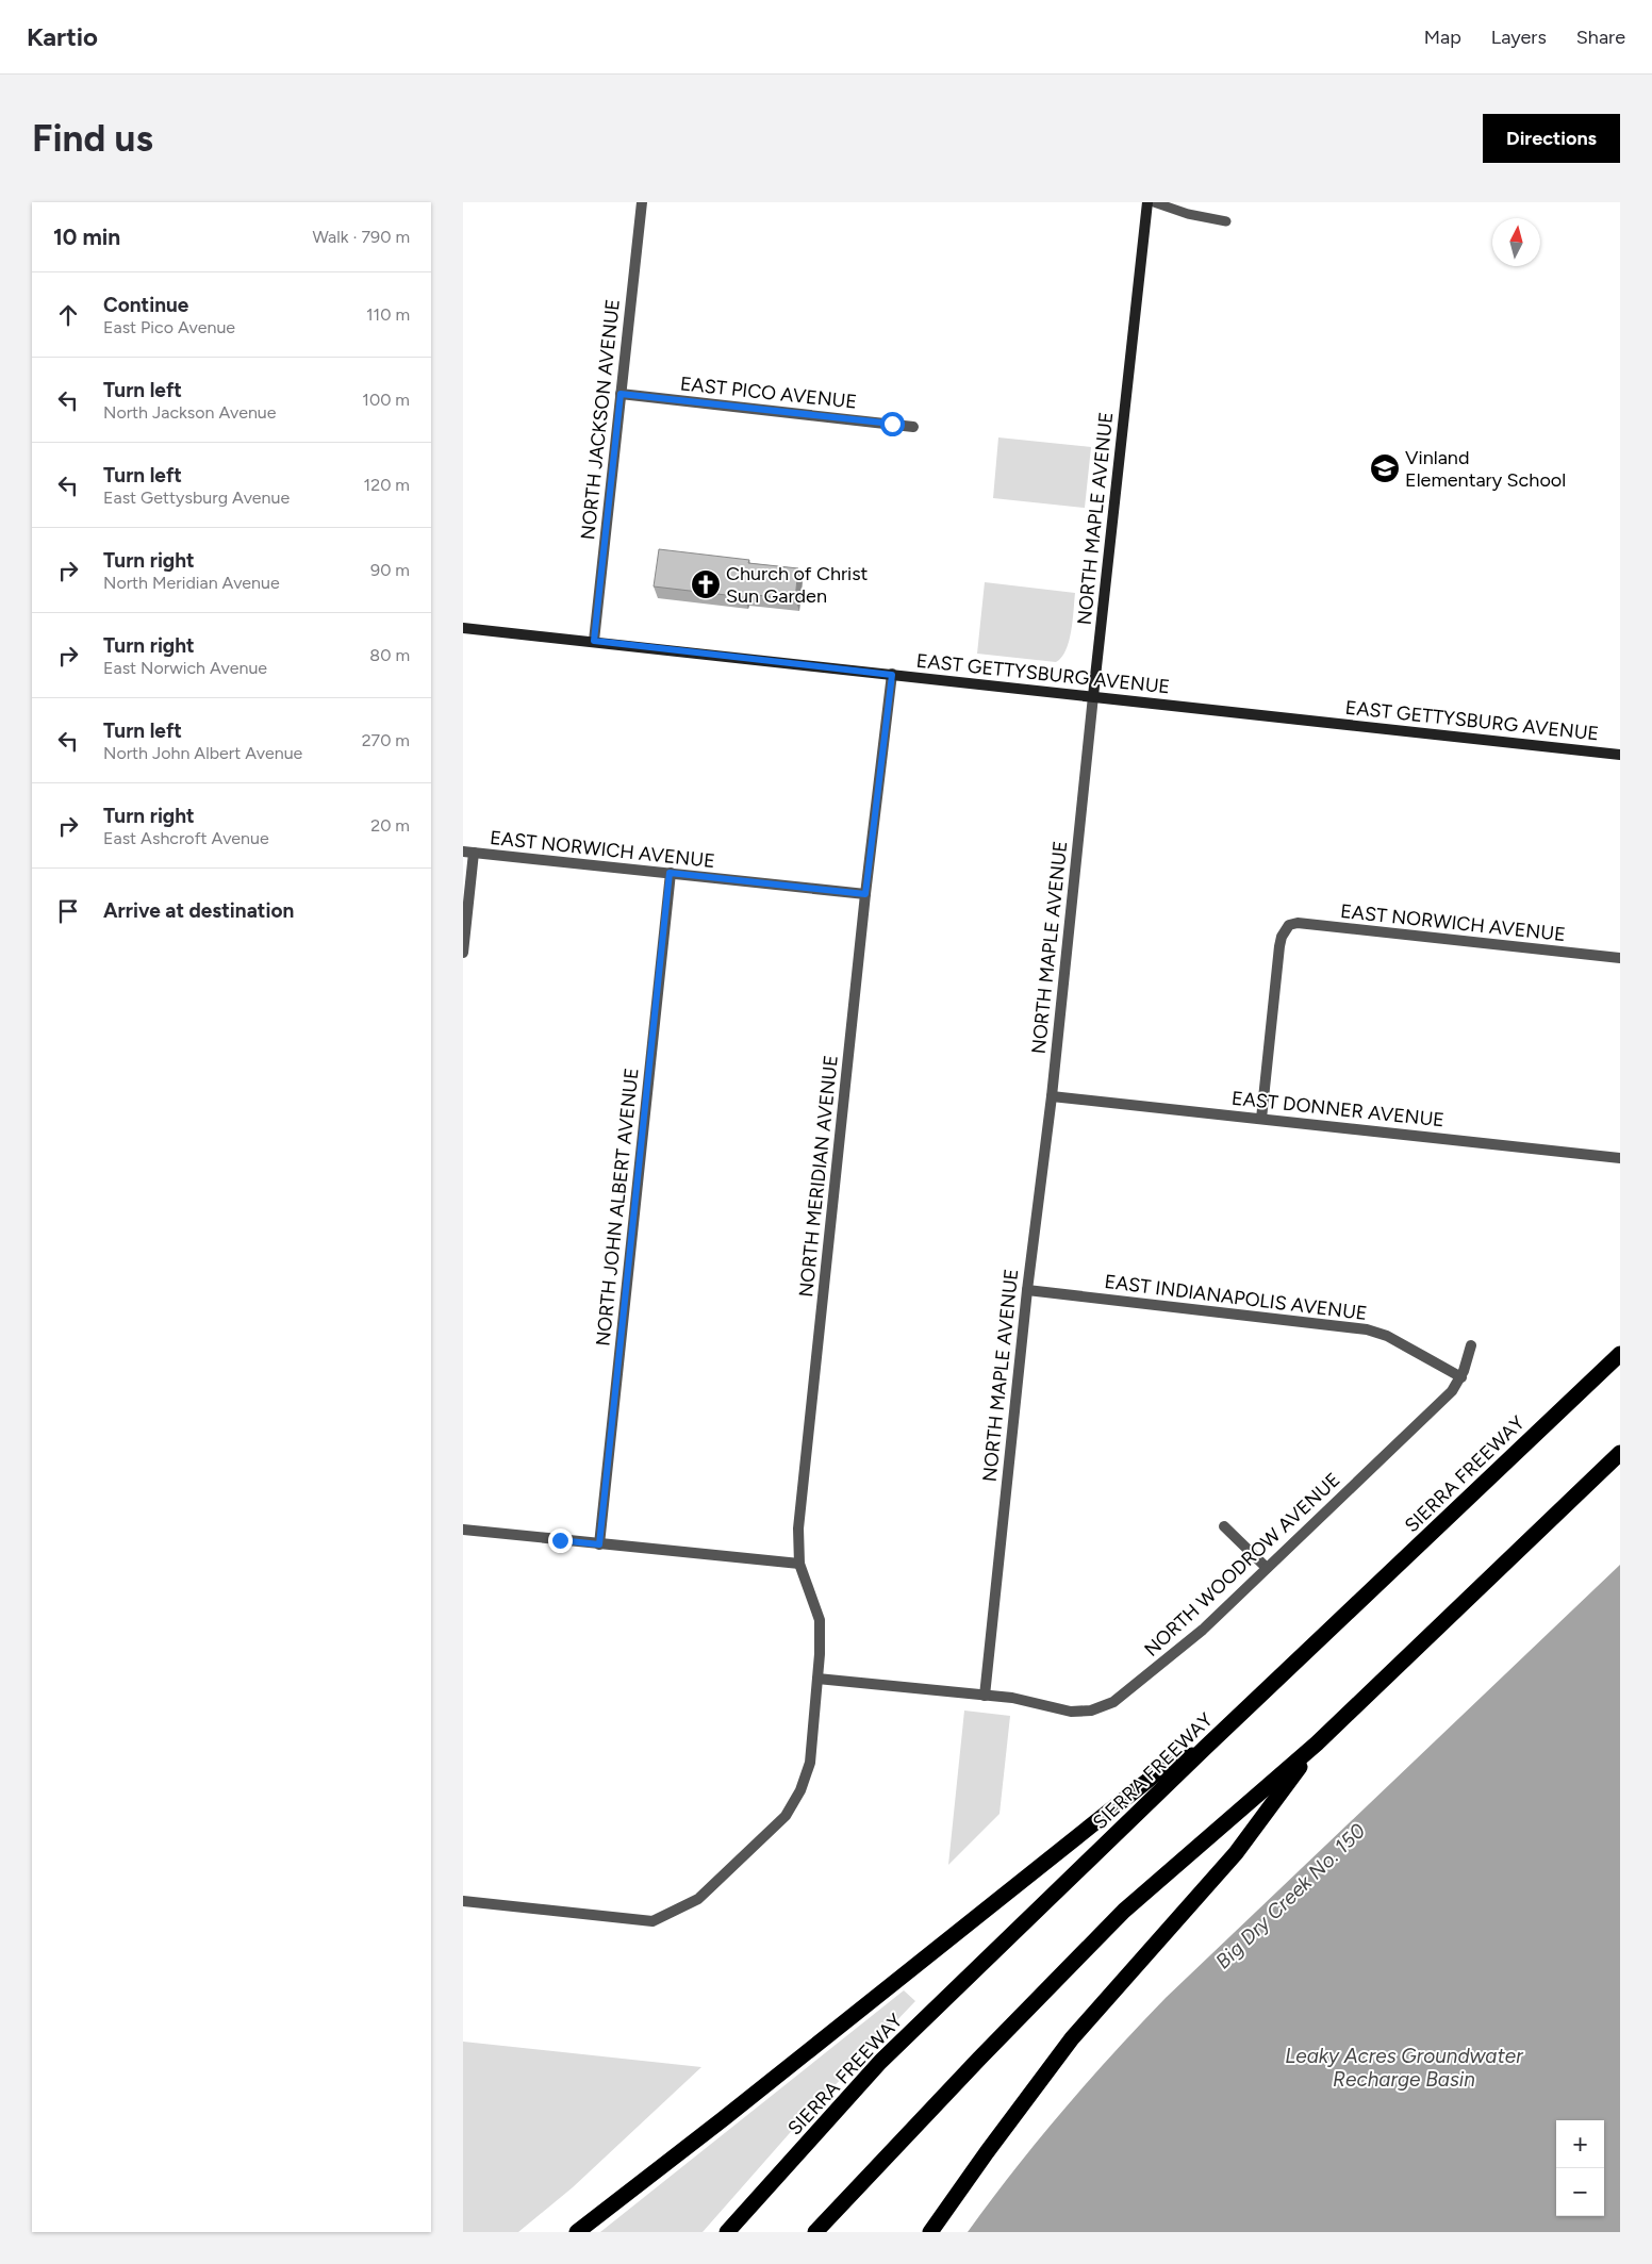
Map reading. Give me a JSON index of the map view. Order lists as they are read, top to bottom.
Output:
{
  "streets": {
    "highway": ["SIERRA FREEWAY"],
    "street": [
      "EAST PICO AVENUE",
      "NORTH JACKSON AVENUE",
      "NORTH MAPLE AVENUE",
      "EAST GETTYSBURG AVENUE",
      "EAST NORWICH AVENUE",
      "EAST DONNER AVENUE",
      "NORTH MERIDIAN AVENUE",
      "NORTH JOHN ALBERT AVENUE",
      "EAST INDIANAPOLIS AVENUE",
      "NORTH WOODROW AVENUE"
    ]
  },
  "crossings": [
    ["EAST PICO AVENUE", "NORTH JACKSON AVENUE"],
    ["NORTH JACKSON AVENUE", "EAST GETTYSBURG AVENUE"],
    ["NORTH MAPLE AVENUE", "EAST GETTYSBURG AVENUE"],
    ["NORTH MAPLE AVENUE", "EAST DONNER AVENUE"],
    ["NORTH MAPLE AVENUE", "EAST INDIANAPOLIS AVENUE"],
    ["NORTH MAPLE AVENUE", "NORTH WOODROW AVENUE"],
    ["EAST GETTYSBURG AVENUE", "NORTH MERIDIAN AVENUE"],
    ["EAST NORWICH AVENUE", "EAST DONNER AVENUE"],
    ["EAST NORWICH AVENUE", "NORTH MERIDIAN AVENUE"],
    ["EAST NORWICH AVENUE", "NORTH JOHN ALBERT AVENUE"],
    ["NORTH MERIDIAN AVENUE", "NORTH WOODROW AVENUE"],
    ["EAST INDIANAPOLIS AVENUE", "NORTH WOODROW AVENUE"]
  ],
  "water": ["Big Dry Creek No. 150", "Leaky Acres Groundwater Recharge Basin"],
  "places": {
    "school or university": ["Vinland Elementary School"],
    "church": ["Church of Christ Sun Garden"]
  },
  "north": "top",
  "page": {
    "header": "Kartio",
    "nav": ["Map", "Layers", "Share"],
    "buttons": "Directions",
    "title": "Find us",
    "heading": ["10 min", "Walk · 790 m"],
    "list": [
      ["Continue", "East Pico Avenue", "110 m"],
      ["Turn left", "North Jackson Avenue", "100 m"],
      ["Turn left", "East Gettysburg Avenue", "120 m"],
      ["Turn right", "North Meridian Avenue", "90 m"],
      ["Turn right", "East Norwich Avenue", "80 m"],
      ["Turn left", "North John Albert Avenue", "270 m"],
      ["Turn right", "East Ashcroft Avenue", "20 m"],
      "Arrive at destination"
    ],
    "map_buttons": ["+", "−"]
  }
}
